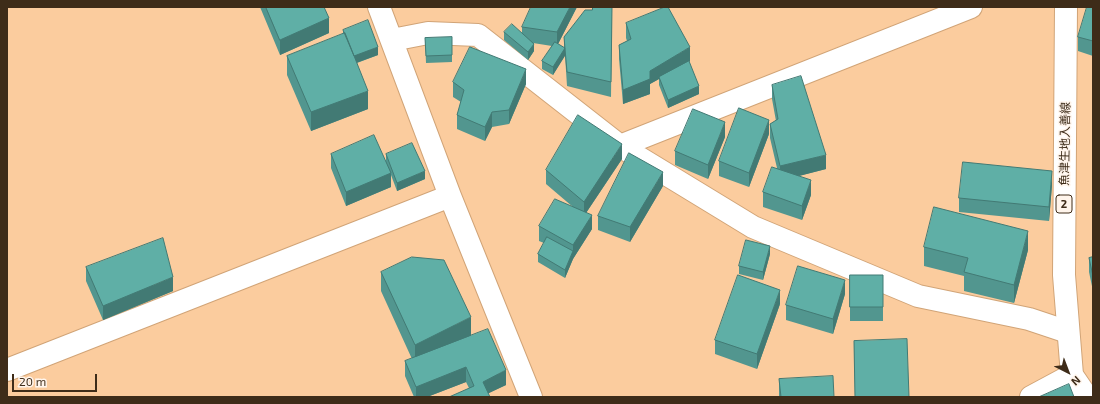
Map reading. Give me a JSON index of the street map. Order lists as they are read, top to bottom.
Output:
{
  "streets": {
    "street": ["魚津生地入善線", "2"]
  },
  "scale_bar": "20 m",
  "north": "bottom right"
}
